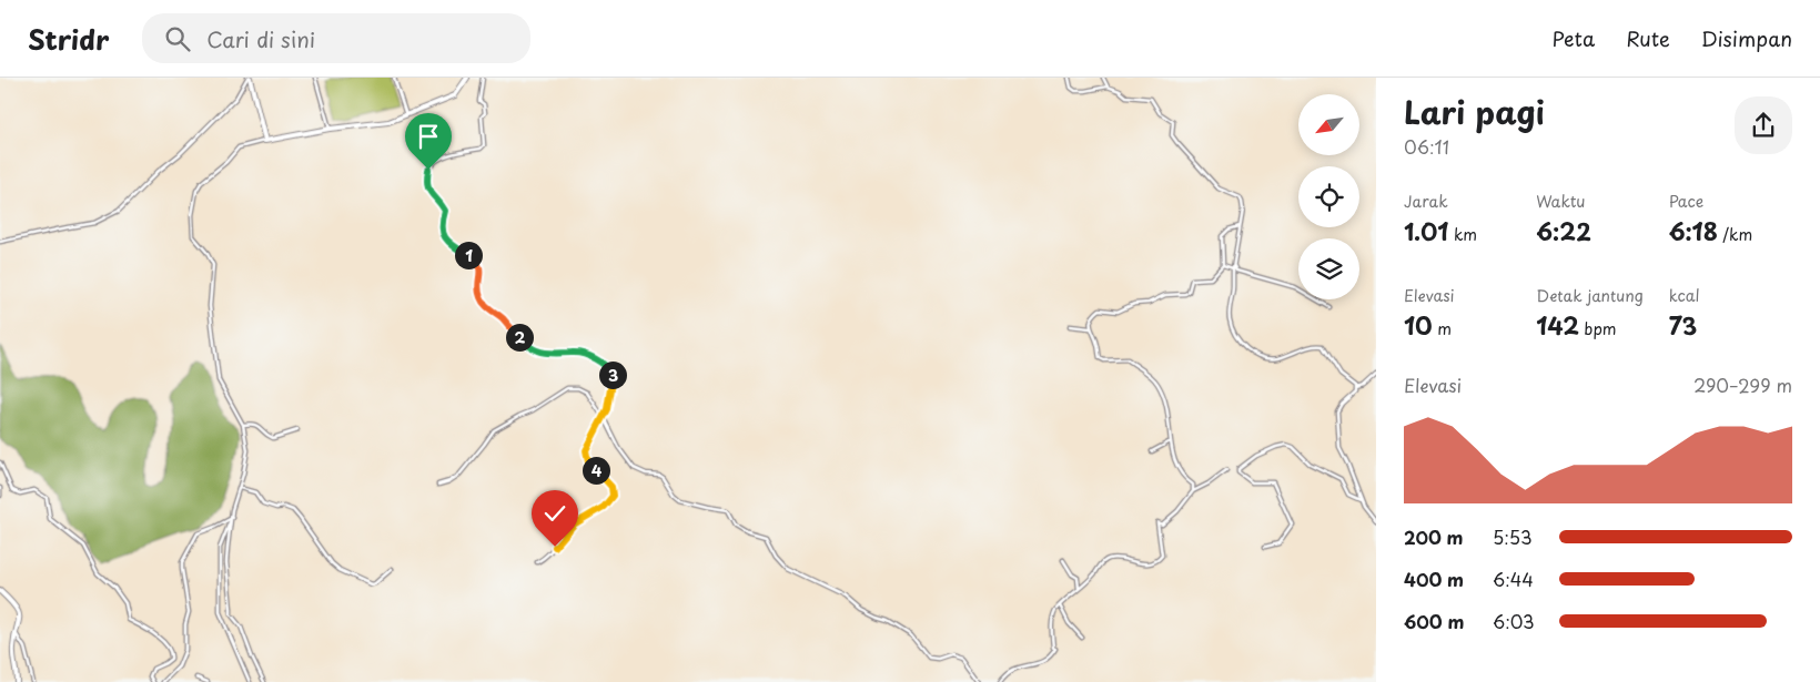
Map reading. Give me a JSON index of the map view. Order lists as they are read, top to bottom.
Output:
{
  "north": "bottom left",
  "page": {
    "header": "Stridr",
    "search": "Cari di sini",
    "nav": ["Peta", "Rute", "Disimpan"],
    "heading": ["Lari pagi", "06:11"],
    "stats": [
      ["Jarak", "1.01 km"],
      ["Waktu", "6:22"],
      ["Pace", "6:18 /km"],
      ["Elevasi", "10 m"],
      ["Detak jantung", "142 bpm"],
      ["kcal", "73"]
    ],
    "pins": [
      "1",
      "2",
      "3",
      "4"
    ],
    "chart": ["Elevasi", "290–299 m"],
    "list": [
      {
        "name": "200 m",
        "note": "5:53"
      },
      {
        "name": "400 m",
        "note": "6:44"
      },
      {
        "name": "600 m",
        "note": "6:03"
      }
    ]
  }
}
